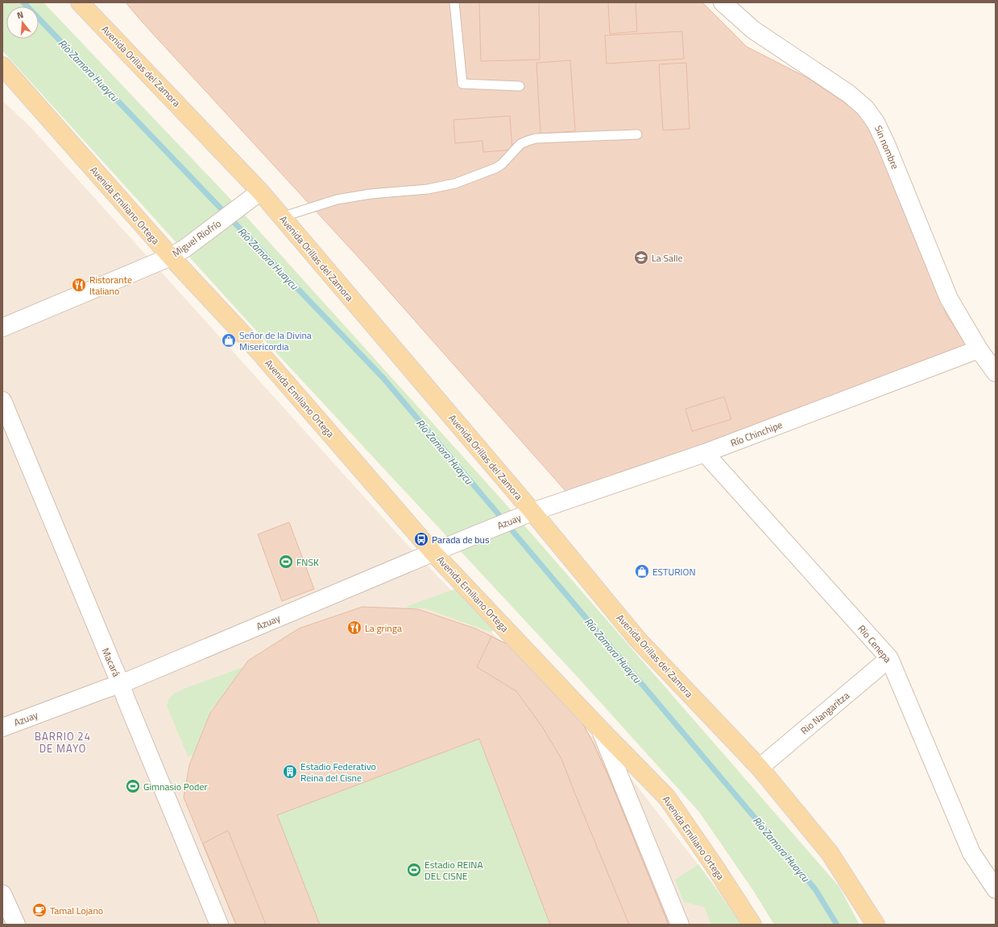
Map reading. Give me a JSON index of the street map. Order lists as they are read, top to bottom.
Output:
{
  "streets": {
    "main road": ["Avenida Orillas del Zamora", "Avenida Emiliano Ortega"],
    "street": [
      "Sin nombre",
      "Miguel Riofrío",
      "Río Chinchipe",
      "Azuay",
      "Rio Cenepa",
      "Macará",
      "Rio Nangaritza"
    ]
  },
  "crossings": [
    ["Avenida Orillas del Zamora", "Miguel Riofrío"],
    ["Avenida Orillas del Zamora", "Río Chinchipe"],
    ["Avenida Orillas del Zamora", "Azuay"],
    ["Avenida Orillas del Zamora", "Rio Nangaritza"],
    ["Sin nombre", "Río Chinchipe"],
    ["Avenida Emiliano Ortega", "Miguel Riofrío"],
    ["Avenida Emiliano Ortega", "Azuay"],
    ["Río Chinchipe", "Azuay"],
    ["Río Chinchipe", "Rio Cenepa"],
    ["Azuay", "Macará"],
    ["Rio Cenepa", "Rio Nangaritza"]
  ],
  "districts": ["BARRIO 24 DE MAYO"],
  "water": ["Río Zamora Huaycu"],
  "places": {
    "school or university": ["La Salle"],
    "restaurant": ["Ristorante Italiano", "La gringa"],
    "shop": ["Señor de la Divina Misericordia", "ESTURION"],
    "bus stop": ["Parada de bus"],
    "sports": ["FNSK", "Gimnasio Poder", "Estadio REINA DEL CISNE"],
    "building": ["Estadio Federativo Reina del Cisne"],
    "cafe": ["Tamal Lojano"]
  },
  "north": "top"
}
